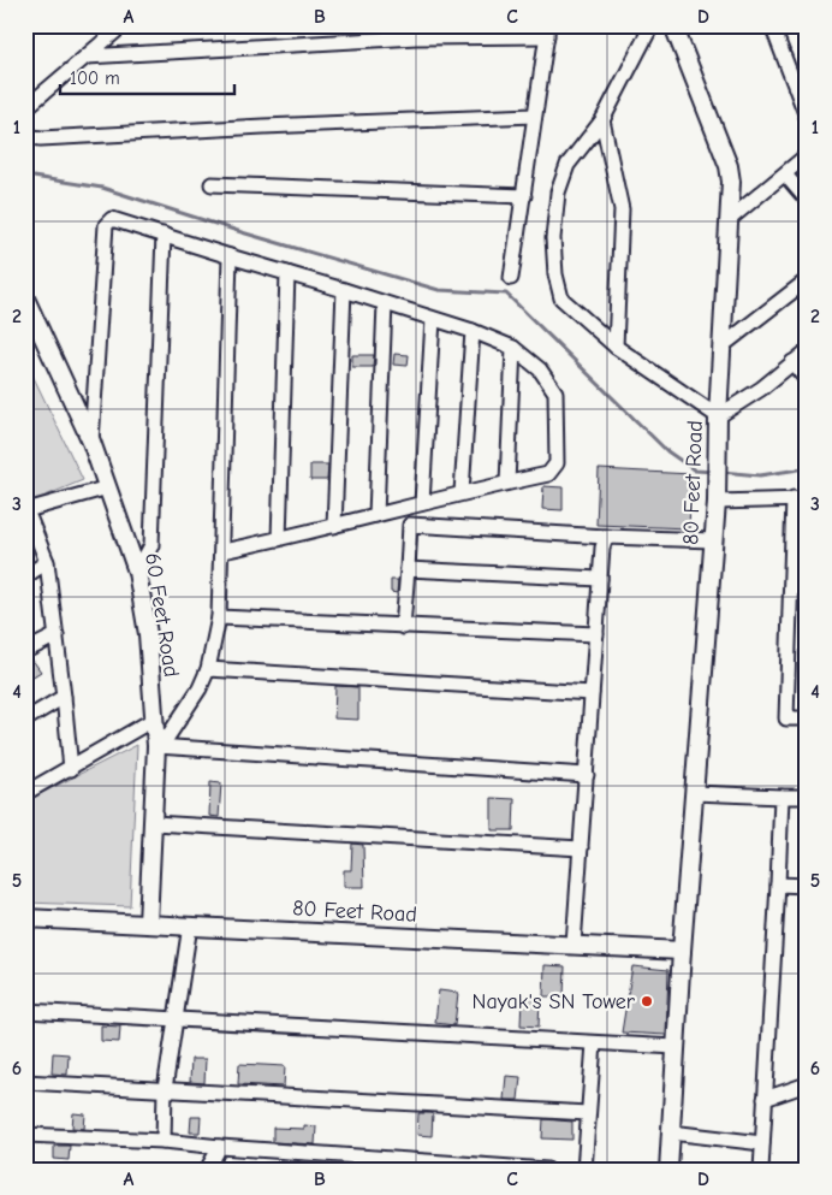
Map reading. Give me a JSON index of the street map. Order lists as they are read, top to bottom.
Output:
{
  "streets": {
    "street": ["80 Feet Road", "60 Feet Road"]
  },
  "crossings": [
    ["80 Feet Road", "60 Feet Road"]
  ],
  "places": ["Nayak's SN Tower"],
  "scale_bar": "100 m",
  "grid": {
    "columns": [
      "A",
      "B",
      "C",
      "D"
    ],
    "rows": [
      "1",
      "2",
      "3",
      "4",
      "5",
      "6"
    ]
  }
}
